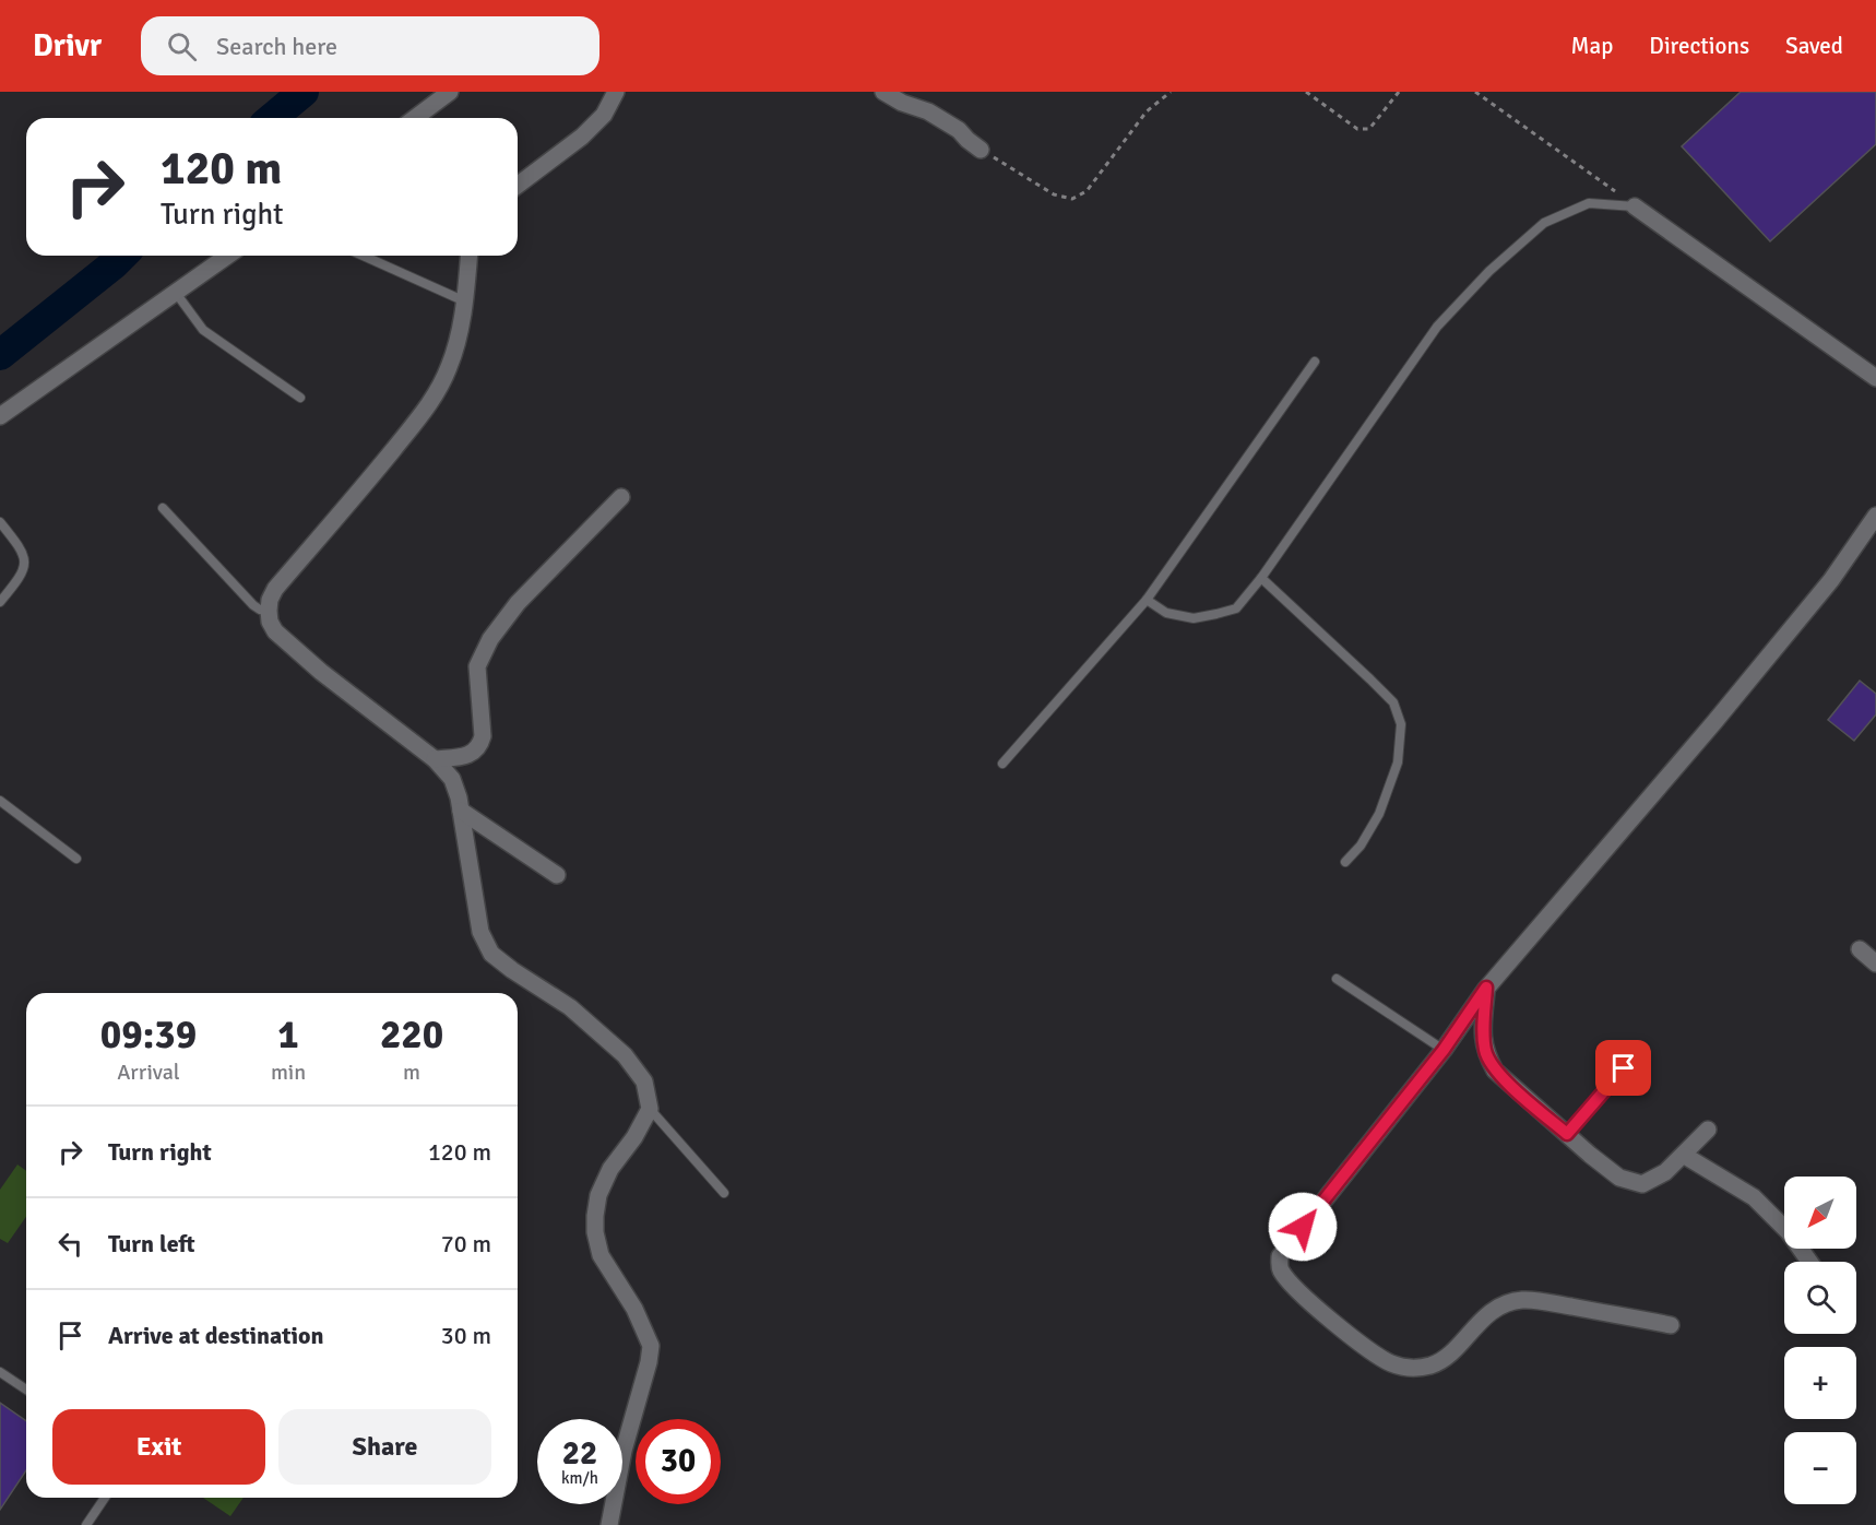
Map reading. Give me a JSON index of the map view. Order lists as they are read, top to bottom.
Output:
{
  "north": "bottom left",
  "page": {
    "header": "Drivr",
    "search": "Search here",
    "nav": ["Map", "Directions", "Saved"],
    "turn": ["120 m", "Turn right"],
    "eta": [
      "09:39",
      "Arrival",
      "1",
      "min",
      "220",
      "m"
    ],
    "list": [
      {
        "name": "Turn right",
        "value": "120 m"
      },
      {
        "name": "Turn left",
        "value": "70 m"
      },
      {
        "name": "Arrive at destination",
        "value": "30 m"
      }
    ],
    "map_buttons": ["+", "−"],
    "buttons": ["Exit", "Share"],
    "speed": "22 km/h",
    "limit": "30"
  }
}
